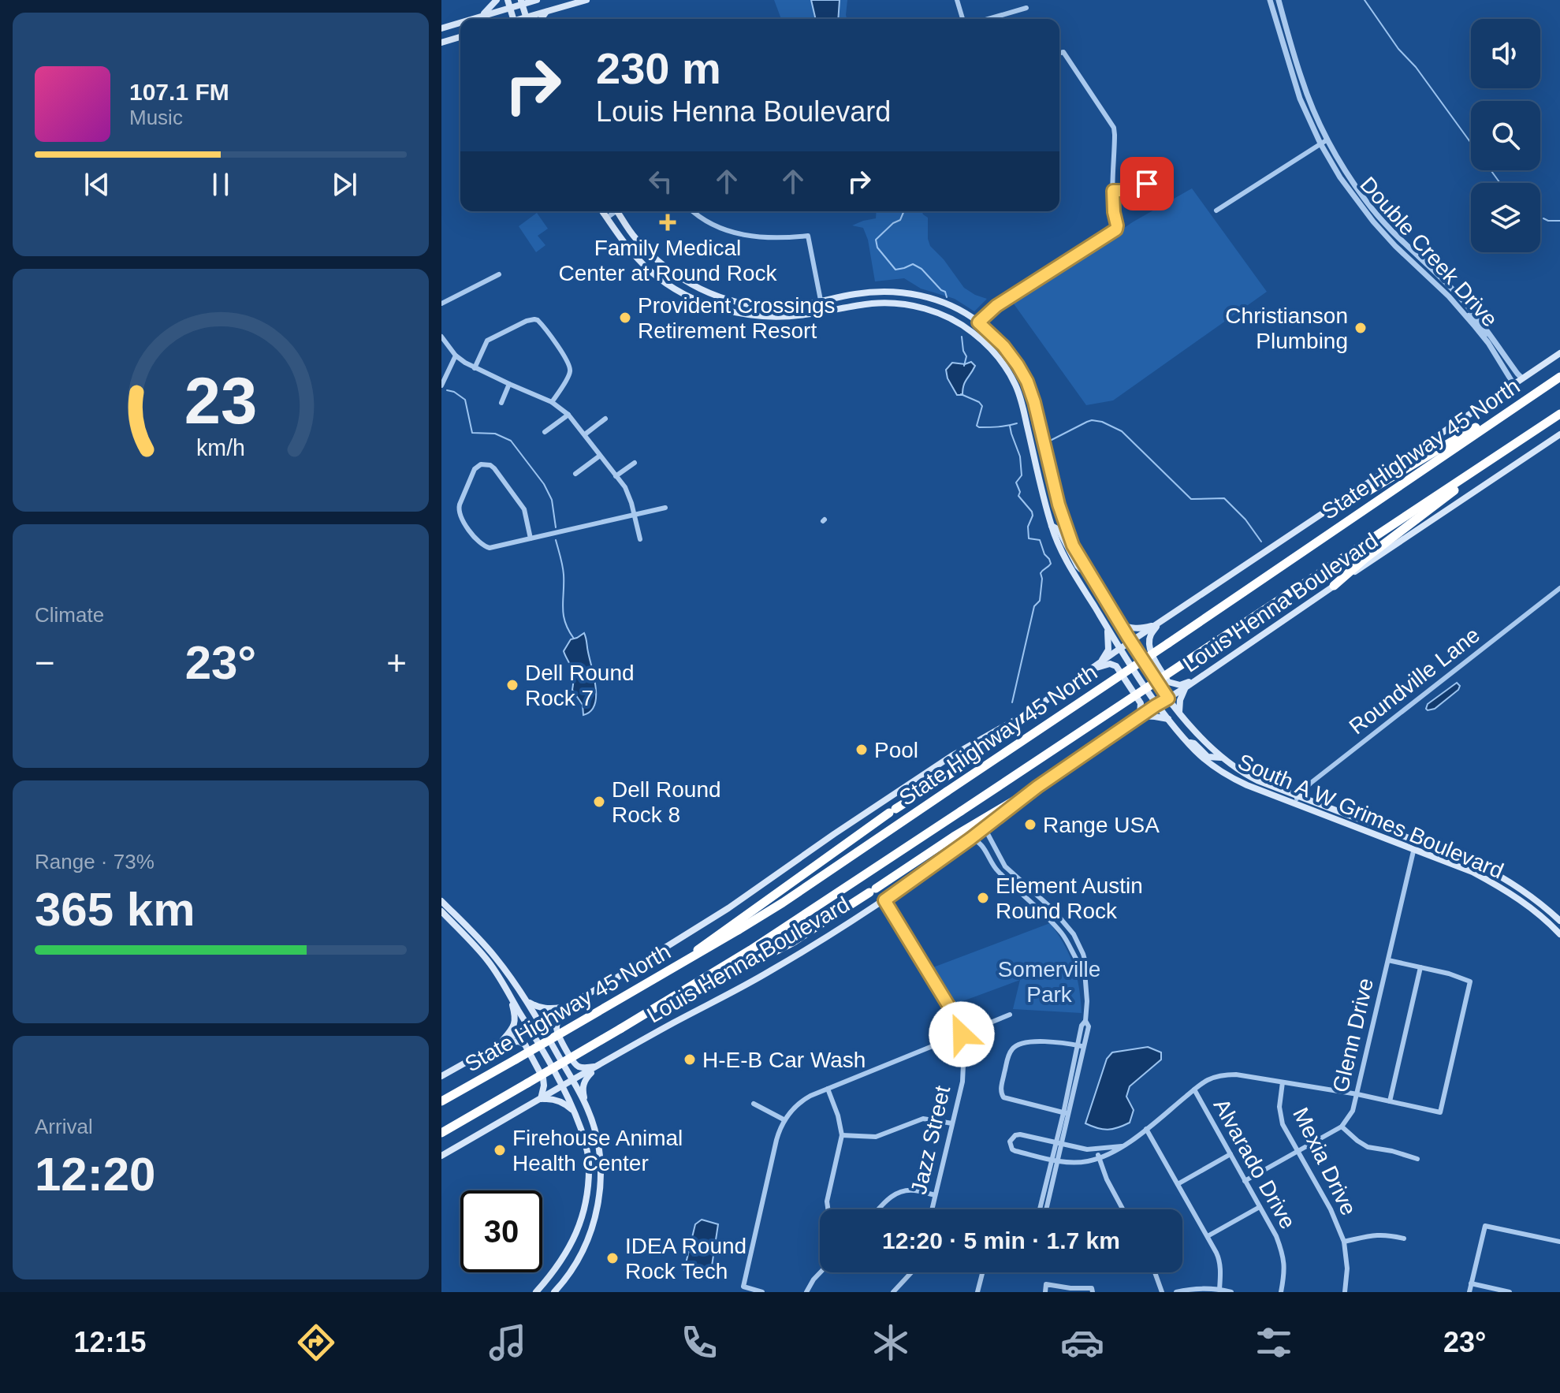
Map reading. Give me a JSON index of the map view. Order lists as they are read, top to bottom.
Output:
{
  "streets": {
    "highway": ["State Highway 45 North"],
    "main road": ["Louis Henna Boulevard", "South A W Grimes Boulevard"],
    "street": [
      "Double Creek Drive",
      "Roundville Lane",
      "Glenn Drive",
      "Jazz Street",
      "Mexia Drive",
      "Alvarado Drive"
    ]
  },
  "crossings": [
    ["Louis Henna Boulevard", "South A W Grimes Boulevard"],
    ["Louis Henna Boulevard", "Jazz Street"],
    ["Roundville Lane", "South A W Grimes Boulevard"],
    ["South A W Grimes Boulevard", "Glenn Drive"]
  ],
  "parks": ["Somerville Park"],
  "places": {
    "health": ["Family Medical Center at Round Rock"],
    "other": [
      "Provident Crossings Retirement Resort",
      "Christianson Plumbing",
      "Dell Round Rock 7",
      "Pool",
      "Dell Round Rock 8",
      "Range USA",
      "Element Austin Round Rock",
      "H-E-B Car Wash",
      "Firehouse Animal Health Center",
      "IDEA Round Rock Tech"
    ]
  },
  "page": {
    "turn": ["230 m", "Louis Henna Boulevard"],
    "song": ["107.1 FM", "Music"],
    "tile": [
      "Climate",
      ["Range · 73%", "365 km"],
      ["Arrival", "12:20"]
    ],
    "heat": ["−", "23°", "+"],
    "limit": "30",
    "trip": "12:20 · 5 min · 1.7 km",
    "tabs": ["12:15", "23°"],
    "gauge": ["23", "km/h"]
  }
}
